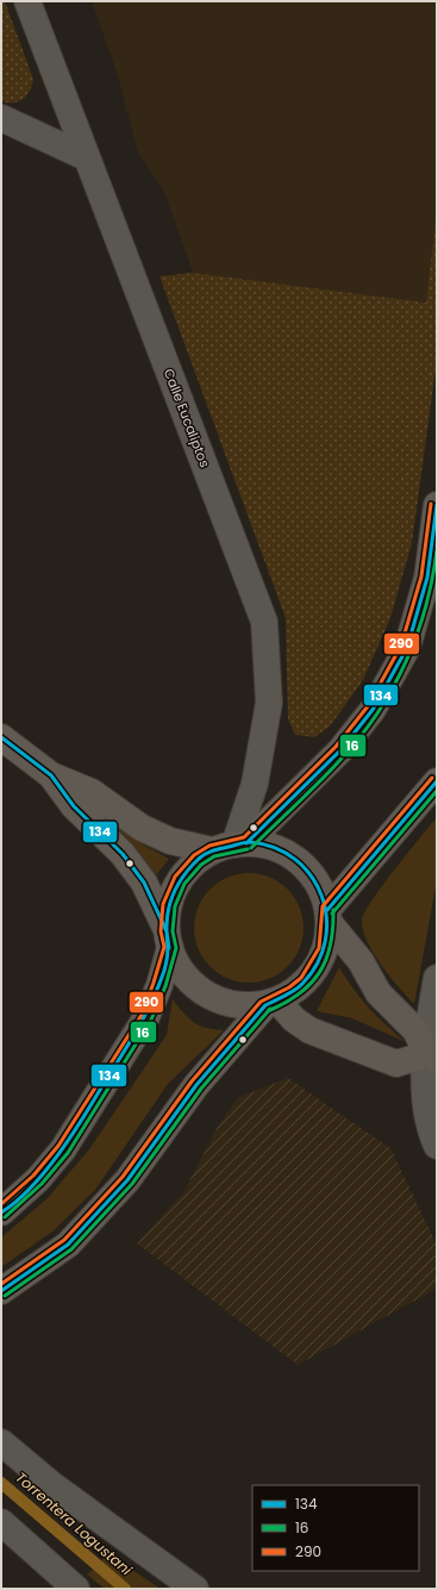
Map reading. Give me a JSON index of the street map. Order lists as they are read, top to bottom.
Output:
{
  "streets": {
    "street": ["Calle Eucaliptos"]
  },
  "water": ["Torrentera Logustani"],
  "lines": ["transit line 290", "transit line 134", "transit line 16"],
  "legend": ["134", "16", "290"]
}
